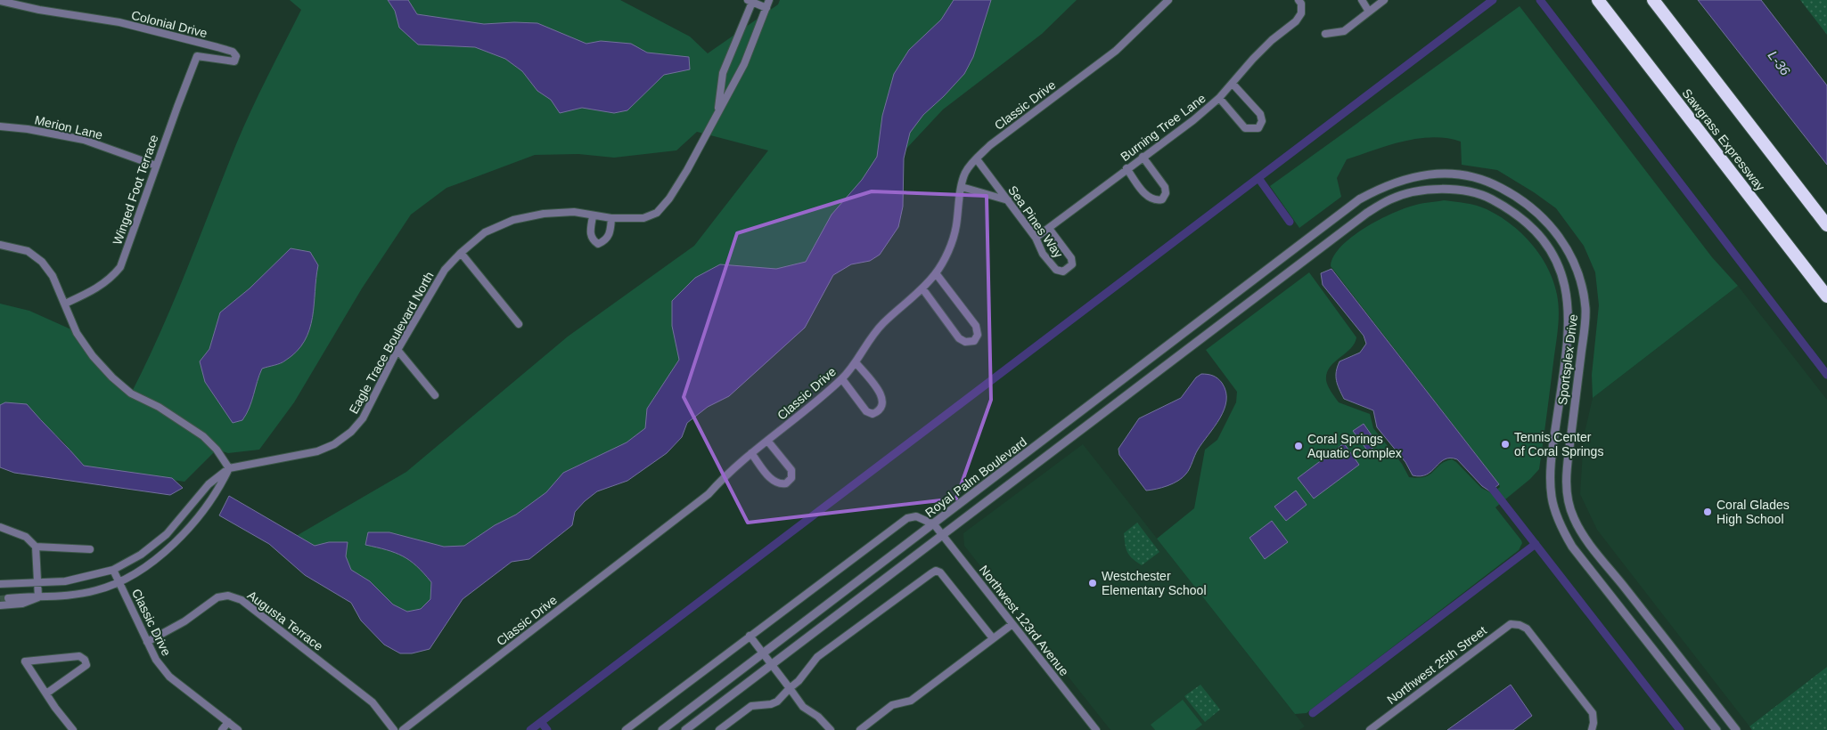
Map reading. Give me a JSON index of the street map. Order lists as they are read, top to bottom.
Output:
{
  "streets": {
    "highway": ["Sawgrass Expressway"],
    "street": [
      "Colonial Drive",
      "Classic Drive",
      "Merion Lane",
      "Burning Tree Lane",
      "Winged Foot Terrace",
      "Sea Pines Way",
      "Eagle Trace Boulevard North",
      "Sportsplex Drive",
      "Royal Palm Boulevard",
      "Augusta Terrace",
      "Northwest 123rd Avenue",
      "Northwest 25th Street"
    ]
  },
  "crossings": [
    ["Colonial Drive", "Winged Foot Terrace"],
    ["Classic Drive", "Sea Pines Way"],
    ["Classic Drive", "Eagle Trace Boulevard North"],
    ["Classic Drive", "Augusta Terrace"],
    ["Merion Lane", "Winged Foot Terrace"],
    ["Burning Tree Lane", "Sea Pines Way"],
    ["Sportsplex Drive", "Royal Palm Boulevard"],
    ["Royal Palm Boulevard", "Northwest 123rd Avenue"]
  ],
  "water": ["L-36"],
  "places": [
    "Tennis Center of Coral Springs",
    "Coral Springs Aquatic Complex",
    "Coral Glades High School",
    "Westchester Elementary School"
  ]
}
